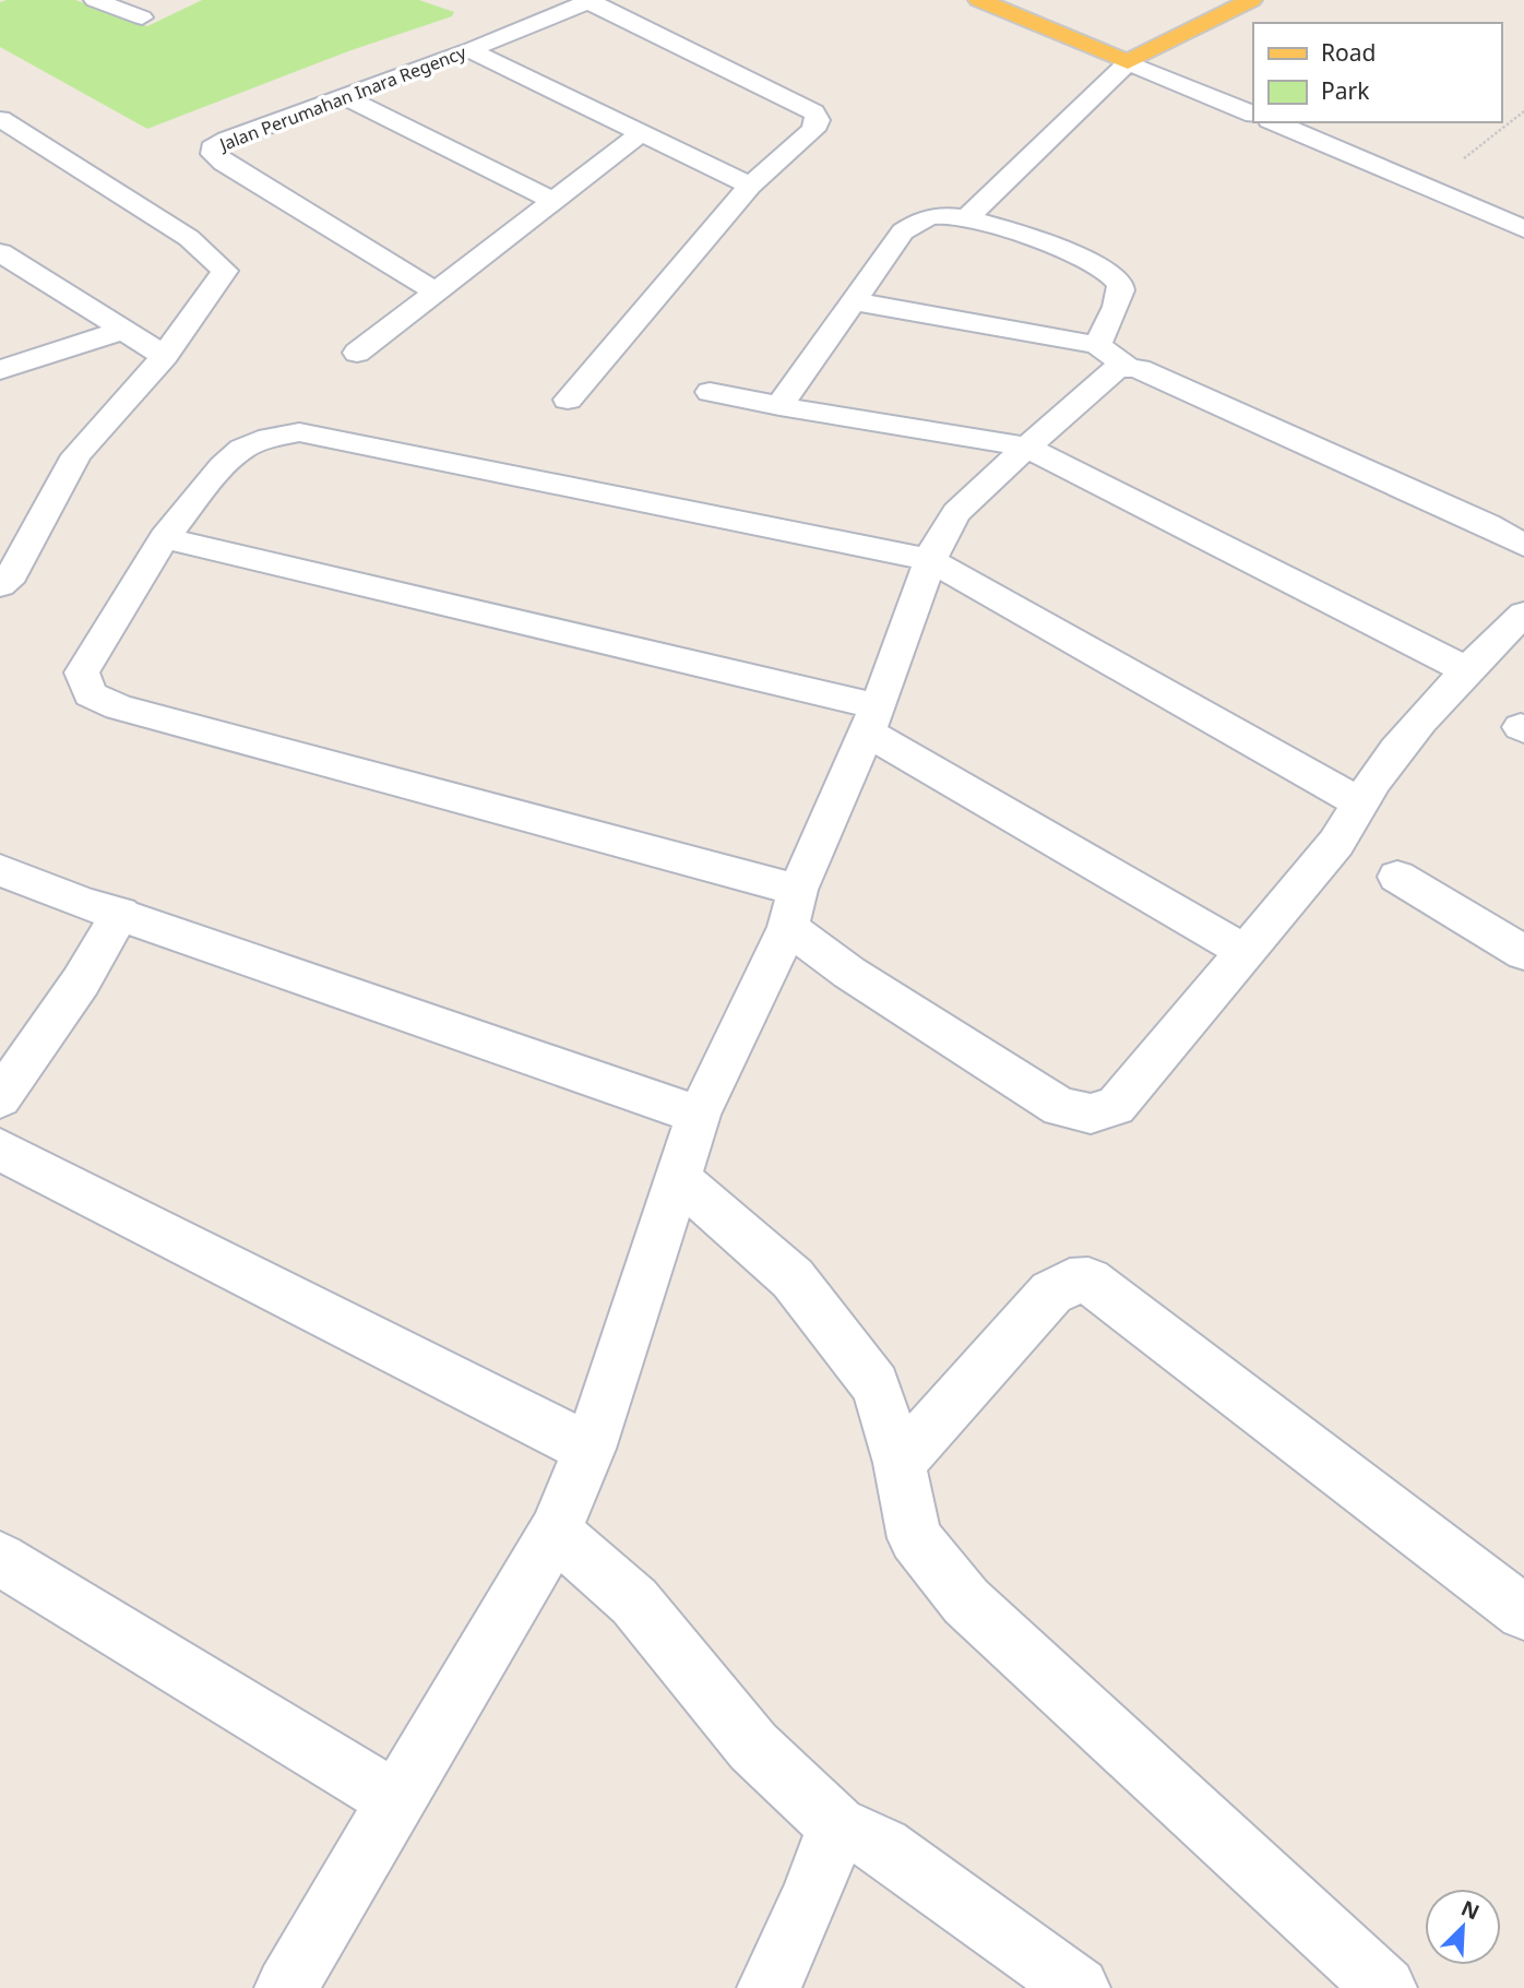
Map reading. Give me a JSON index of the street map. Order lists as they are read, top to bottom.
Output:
{
  "streets": {
    "street": ["Jalan Perumahan Inara Regency"]
  },
  "legend": ["Road", "Park"],
  "north": "top right"
}
